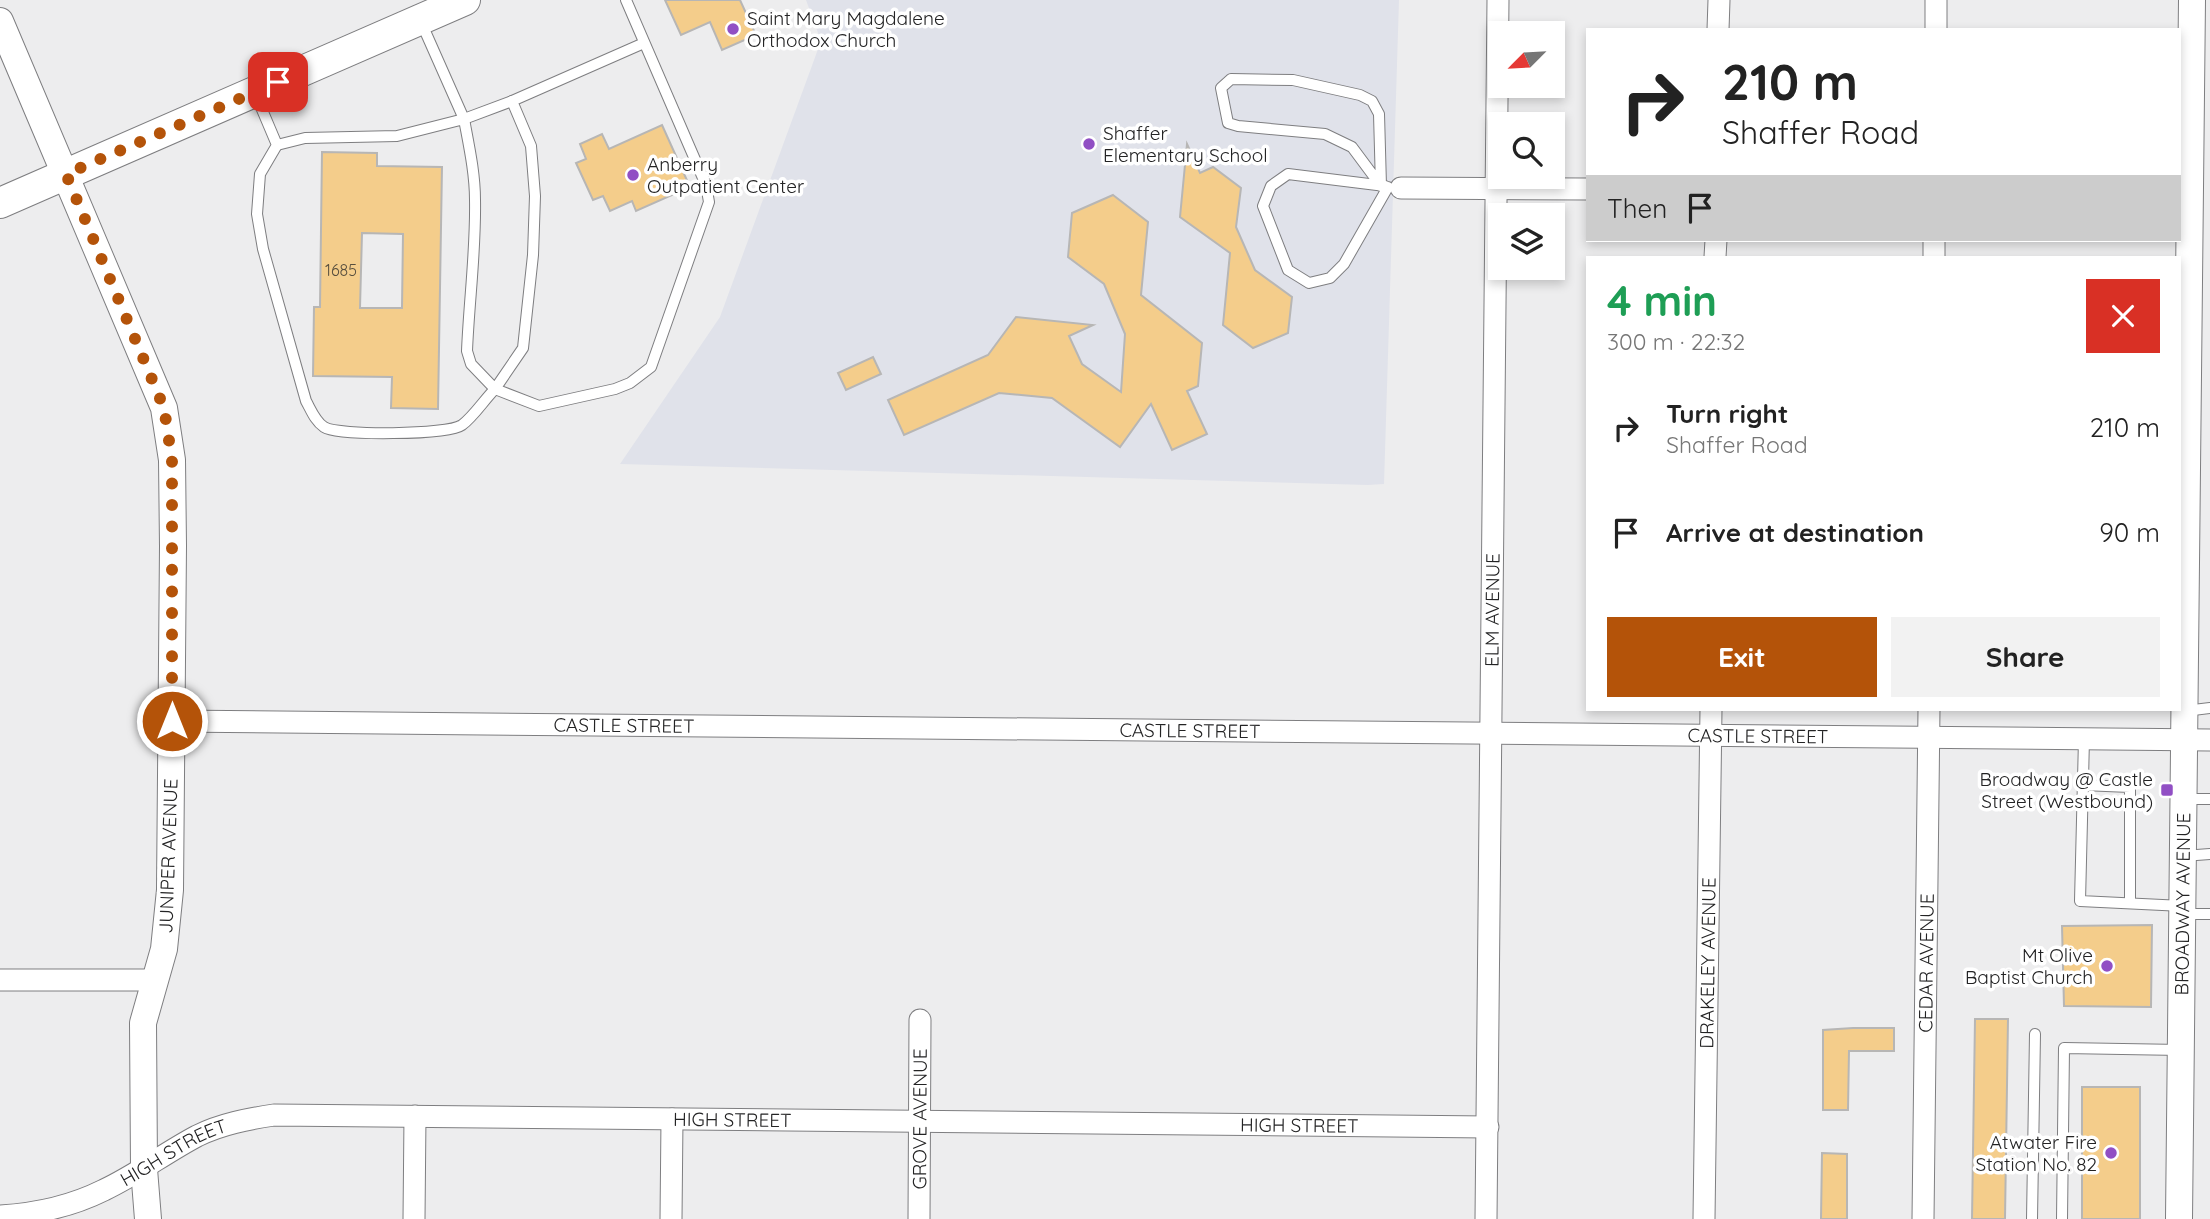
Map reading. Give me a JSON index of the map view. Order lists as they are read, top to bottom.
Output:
{
  "streets": {
    "street": [
      "ELM AVENUE",
      "CASTLE STREET",
      "JUNIPER AVENUE",
      "BROADWAY AVENUE",
      "DRAKELEY AVENUE",
      "CEDAR AVENUE",
      "GROVE AVENUE",
      "HIGH STREET"
    ]
  },
  "crossings": [
    ["ELM AVENUE", "CASTLE STREET"],
    ["ELM AVENUE", "HIGH STREET"],
    ["CASTLE STREET", "JUNIPER AVENUE"],
    ["CASTLE STREET", "BROADWAY AVENUE"],
    ["CASTLE STREET", "DRAKELEY AVENUE"],
    ["CASTLE STREET", "CEDAR AVENUE"],
    ["JUNIPER AVENUE", "HIGH STREET"],
    ["GROVE AVENUE", "HIGH STREET"]
  ],
  "places": {
    "other": [
      "Saint Mary Magdalene Orthodox Church",
      "Shaffer Elementary School",
      "Anberry Outpatient Center",
      "Mt Olive Baptist Church",
      "Atwater Fire Station No. 82"
    ],
    "transit": ["Broadway @ Castle Street (Westbound)"]
  },
  "house_numbers": ["1685"],
  "north": "bottom left",
  "page": {
    "turn": ["210 m", "Shaffer Road"],
    "then": "Then",
    "heading": ["4 min", "300 m · 22:32"],
    "list": [
      {
        "name": "Turn right",
        "note": "Shaffer Road",
        "value": "210 m"
      },
      {
        "name": "Arrive at destination",
        "value": "90 m"
      }
    ],
    "buttons": ["Exit", "Share"]
  }
}
